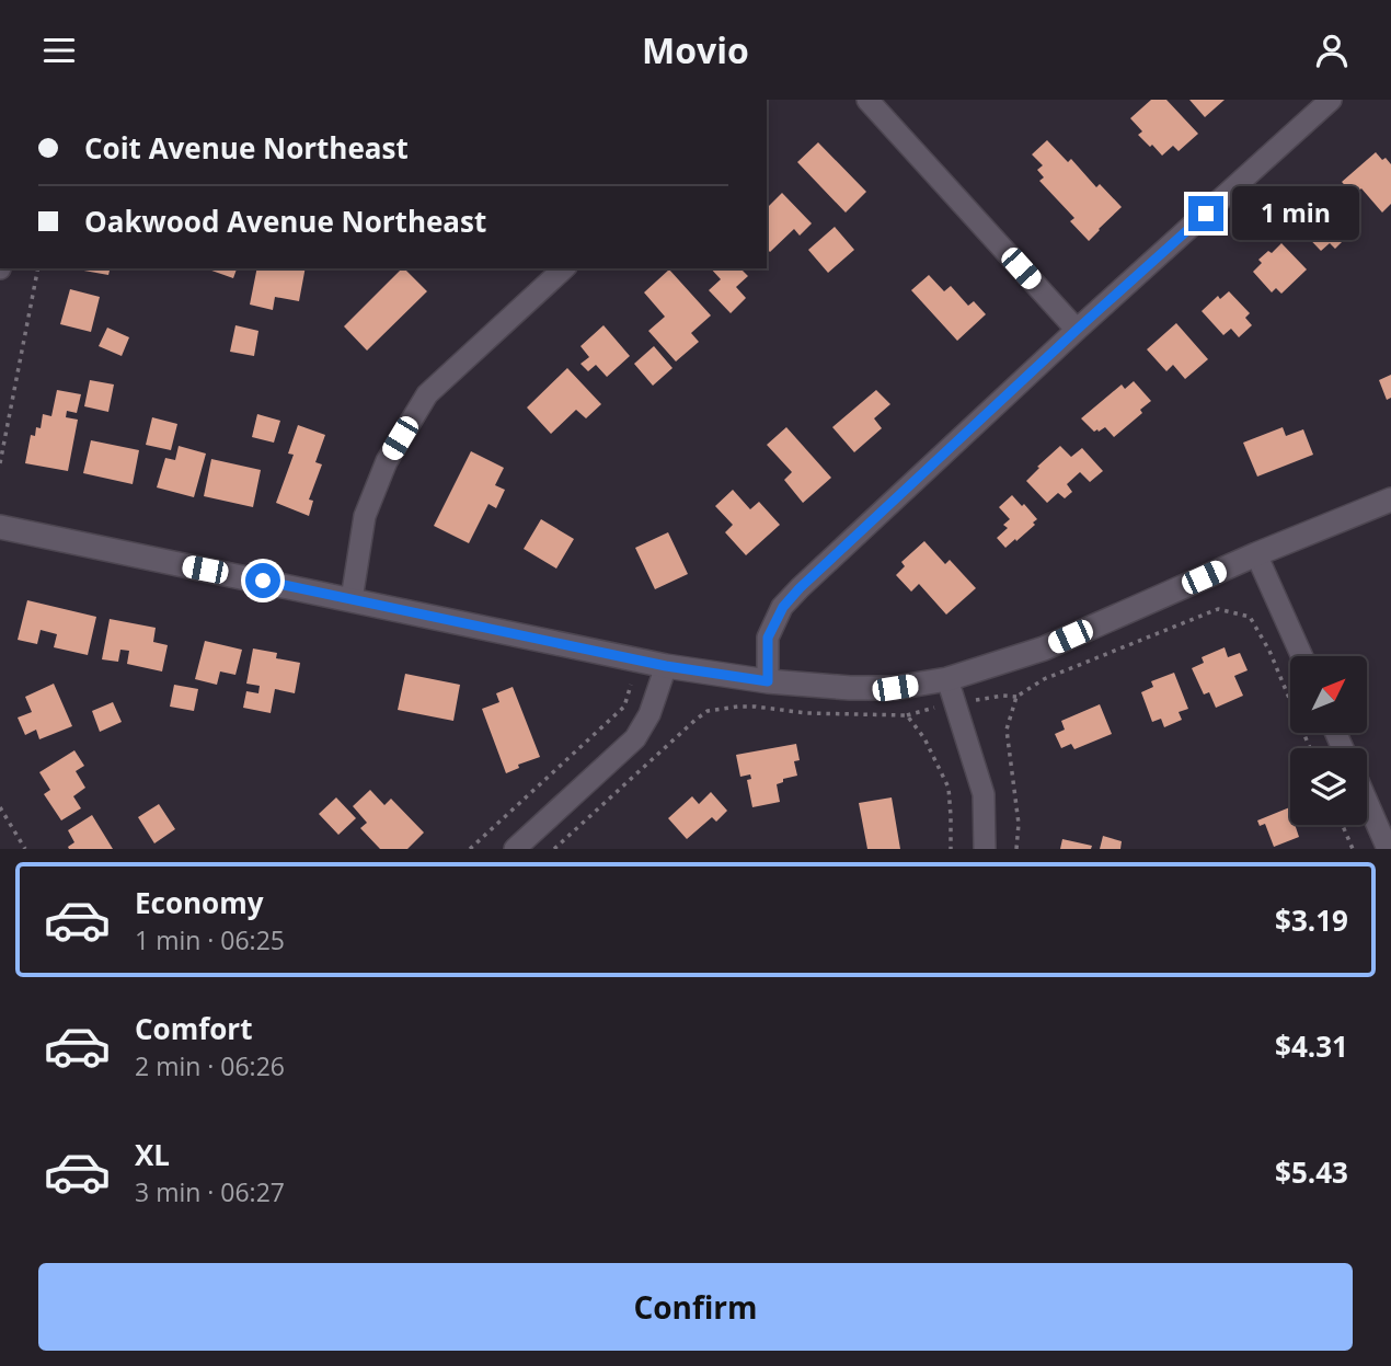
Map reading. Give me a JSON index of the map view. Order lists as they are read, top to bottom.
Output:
{
  "north": "top right",
  "page": {
    "header": "Movio",
    "banner": ["Coit Avenue Northeast", "Oakwood Avenue Northeast"],
    "bubble": "1 min",
    "list": [
      {
        "name": "Economy",
        "note": "1 min · 06:25",
        "value": "$3.19"
      },
      {
        "name": "Comfort",
        "note": "2 min · 06:26",
        "value": "$4.31"
      },
      {
        "name": "XL",
        "note": "3 min · 06:27",
        "value": "$5.43"
      }
    ],
    "buttons": "Confirm"
  }
}
